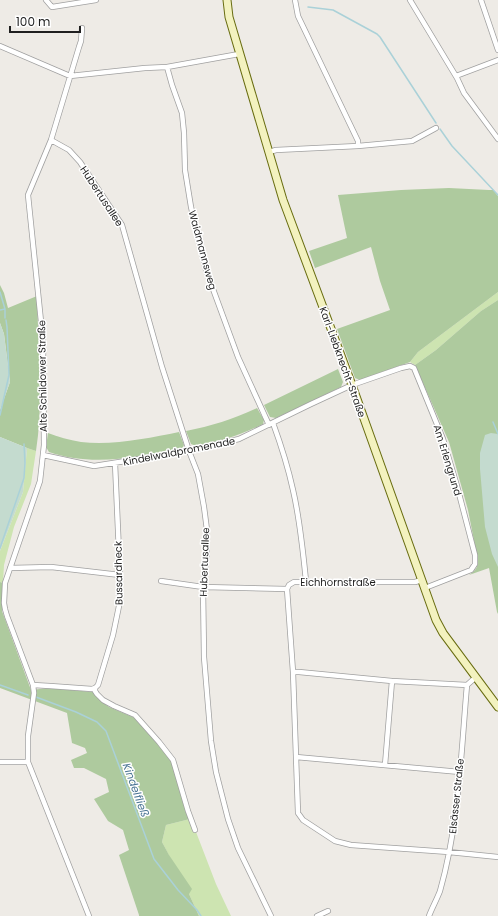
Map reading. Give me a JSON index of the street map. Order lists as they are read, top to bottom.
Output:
{
  "streets": {
    "street": [
      "Hubertusallee",
      "Waidmannsweg",
      "Karl-Liebknecht-Straße",
      "Alte Schildower Straße",
      "Kindelwaldpromenade",
      "Am Erlengrund",
      "Bussardheck",
      "Eichhornstraße",
      "Elsässer Straße"
    ]
  },
  "crossings": [
    ["Hubertusallee", "Alte Schildower Straße"],
    ["Hubertusallee", "Kindelwaldpromenade"],
    ["Hubertusallee", "Eichhornstraße"],
    ["Waidmannsweg", "Kindelwaldpromenade"],
    ["Waidmannsweg", "Eichhornstraße"],
    ["Karl-Liebknecht-Straße", "Kindelwaldpromenade"],
    ["Karl-Liebknecht-Straße", "Am Erlengrund"],
    ["Karl-Liebknecht-Straße", "Eichhornstraße"],
    ["Alte Schildower Straße", "Kindelwaldpromenade"],
    ["Kindelwaldpromenade", "Am Erlengrund"],
    ["Kindelwaldpromenade", "Bussardheck"]
  ],
  "water": ["Kindelfließ"],
  "scale_bar": "100 m"
}
